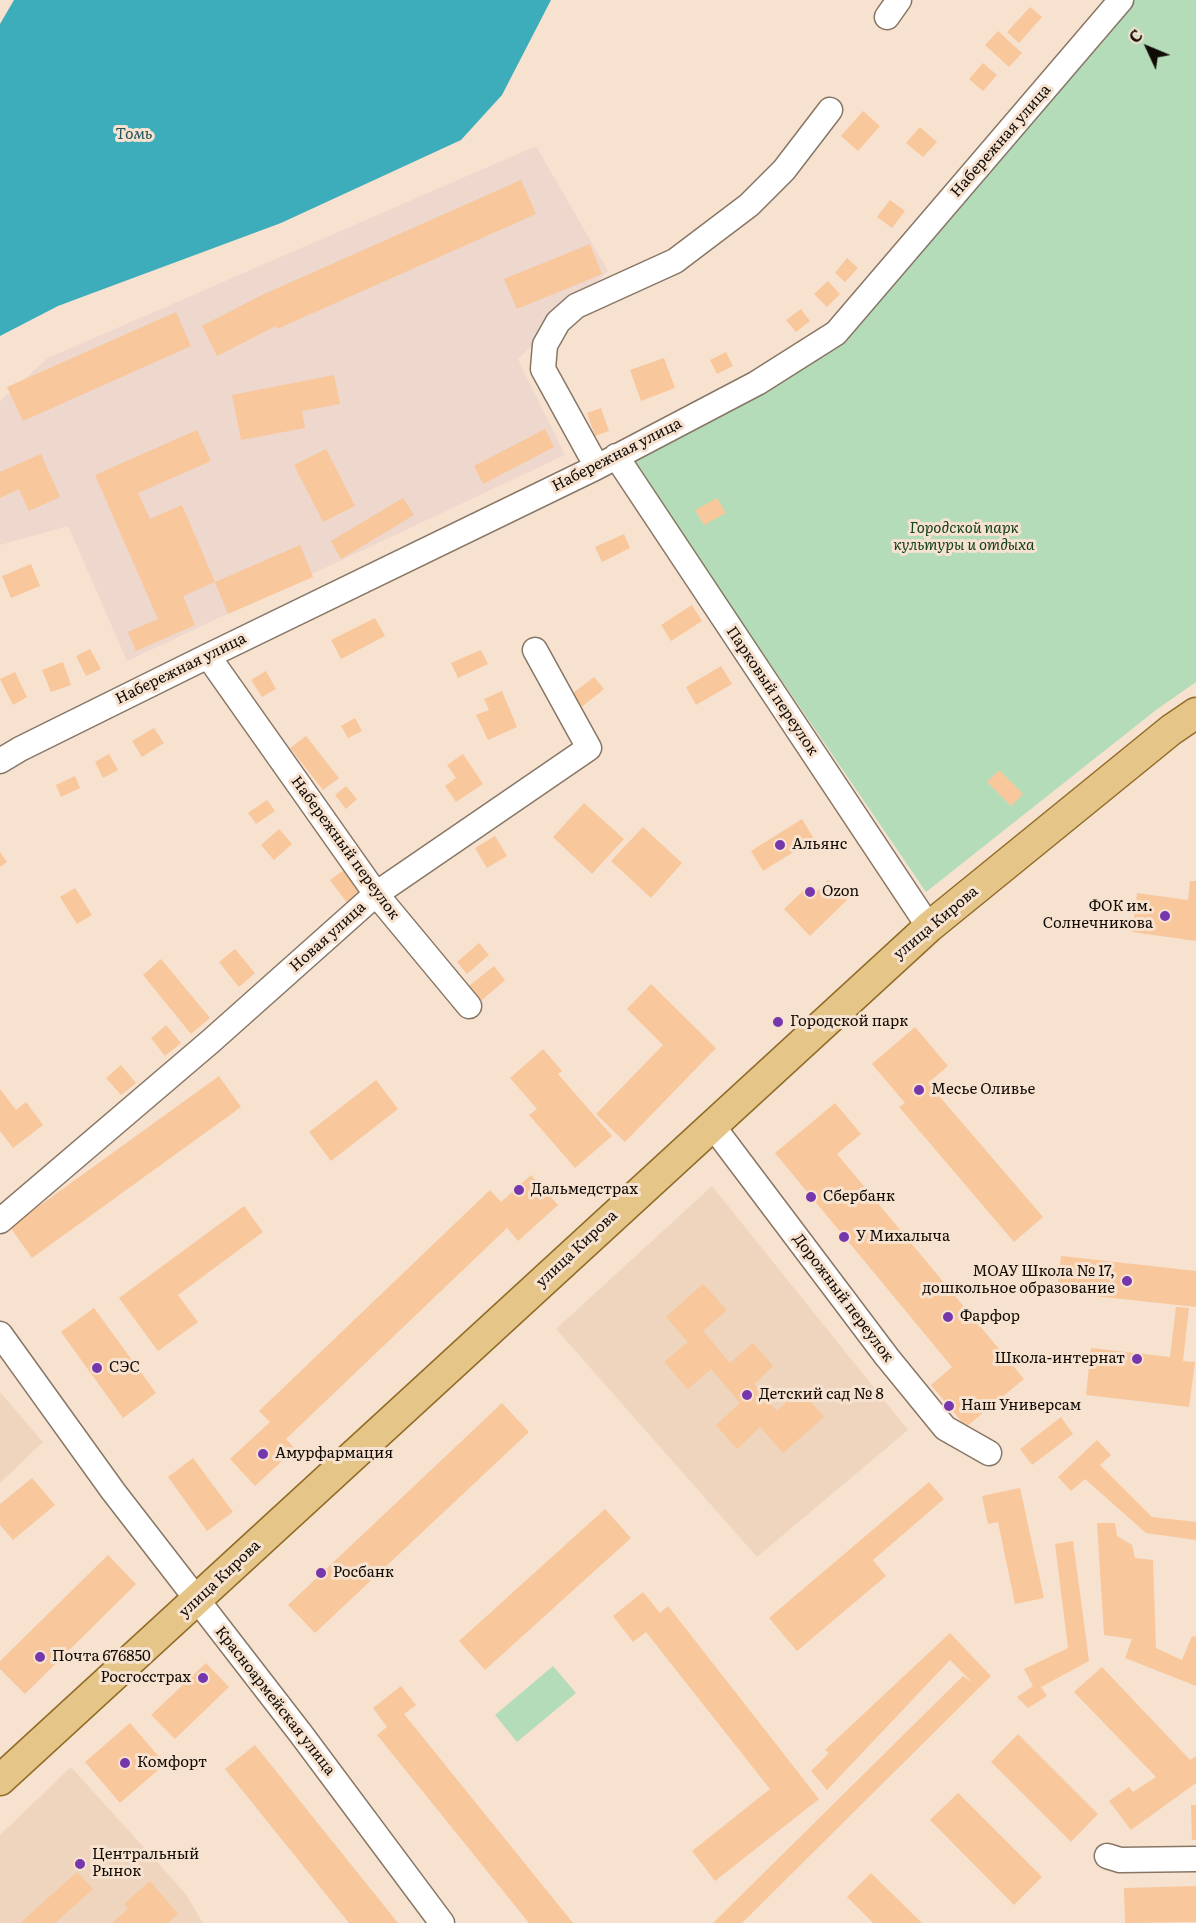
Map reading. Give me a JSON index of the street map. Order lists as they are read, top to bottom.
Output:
{
  "streets": {
    "main road": ["улица Кирова"],
    "street": [
      "Набережная улица",
      "Парковый переулок",
      "Набережный переулок",
      "Новая улица",
      "Дорожный переулок",
      "Красноармейская улица"
    ]
  },
  "crossings": [
    ["Набережная улица", "Парковый переулок"],
    ["Набережная улица", "Набережный переулок"],
    ["Парковый переулок", "улица Кирова"],
    ["Набережный переулок", "Новая улица"],
    ["улица Кирова", "Дорожный переулок"],
    ["улица Кирова", "Красноармейская улица"]
  ],
  "water": ["Томь"],
  "parks": ["Городской парк культуры и отдыха"],
  "places": [
    "Альянс",
    "Ozon",
    "ФОК им. Солнечникова",
    "Городской парк",
    "Месье Оливье",
    "Дальмедстрах",
    "Сбербанк",
    "У Михалыча",
    "МОАУ Школа № 17, дошкольное образование",
    "Фарфор",
    "Школа-интернат",
    "СЭС",
    "Детский сад № 8",
    "Наш Универсам",
    "Амурфармация",
    "Росбанк",
    "Почта 676850",
    "Росгосстрах",
    "Комфорт",
    "Центральный Рынок"
  ],
  "north": "top left"
}
